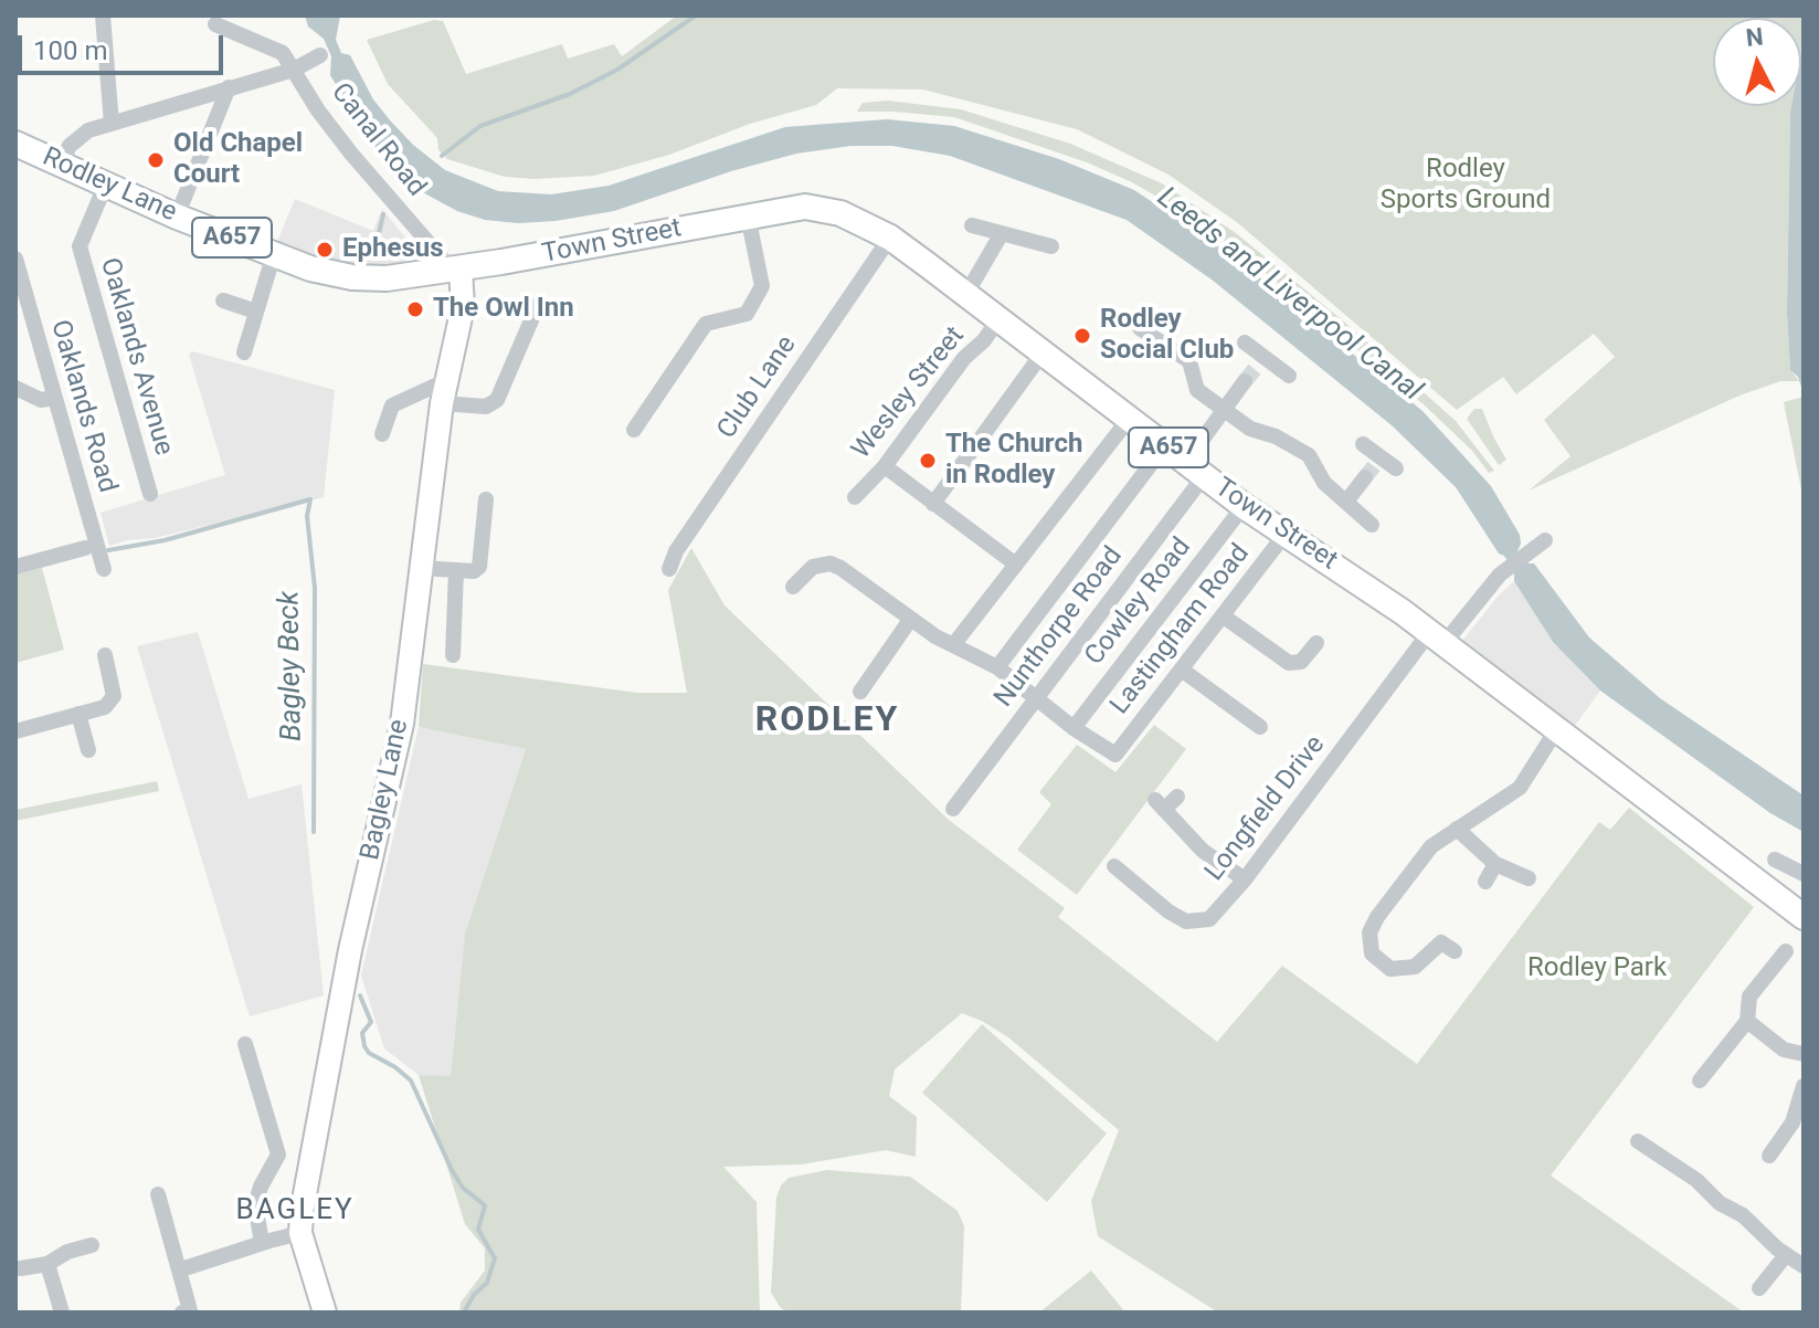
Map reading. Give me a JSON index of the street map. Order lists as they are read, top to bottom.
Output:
{
  "streets": {
    "main road": ["Rodley Lane", "A657", "Town Street"],
    "street": [
      "Canal Road",
      "Oaklands Avenue",
      "Club Lane",
      "Wesley Street",
      "Oaklands Road",
      "Cowley Road",
      "Nunthorpe Road",
      "Lastingham Road",
      "Bagley Lane",
      "Longfield Drive"
    ]
  },
  "crossings": [
    ["Canal Road", "Rodley Lane"],
    ["Canal Road", "Town Street"],
    ["Canal Road", "Bagley Lane"],
    ["Rodley Lane", "Town Street"],
    ["Rodley Lane", "Oaklands Avenue"],
    ["Rodley Lane", "Bagley Lane"],
    ["Town Street", "Club Lane"],
    ["Town Street", "Wesley Street"],
    ["Town Street", "Cowley Road"],
    ["Town Street", "Nunthorpe Road"],
    ["Town Street", "Lastingham Road"],
    ["Town Street", "Bagley Lane"],
    ["Town Street", "Longfield Drive"],
    ["Cowley Road", "Lastingham Road"]
  ],
  "districts": ["RODLEY", "BAGLEY"],
  "water": ["Leeds and Liverpool Canal", "Bagley Beck"],
  "parks": ["Rodley Sports Ground", "Rodley Park"],
  "places": [
    "Old Chapel Court",
    "Ephesus",
    "The Owl Inn",
    "Rodley Social Club",
    "The Church in Rodley"
  ],
  "scale_bar": "100 m",
  "north": "top"
}
